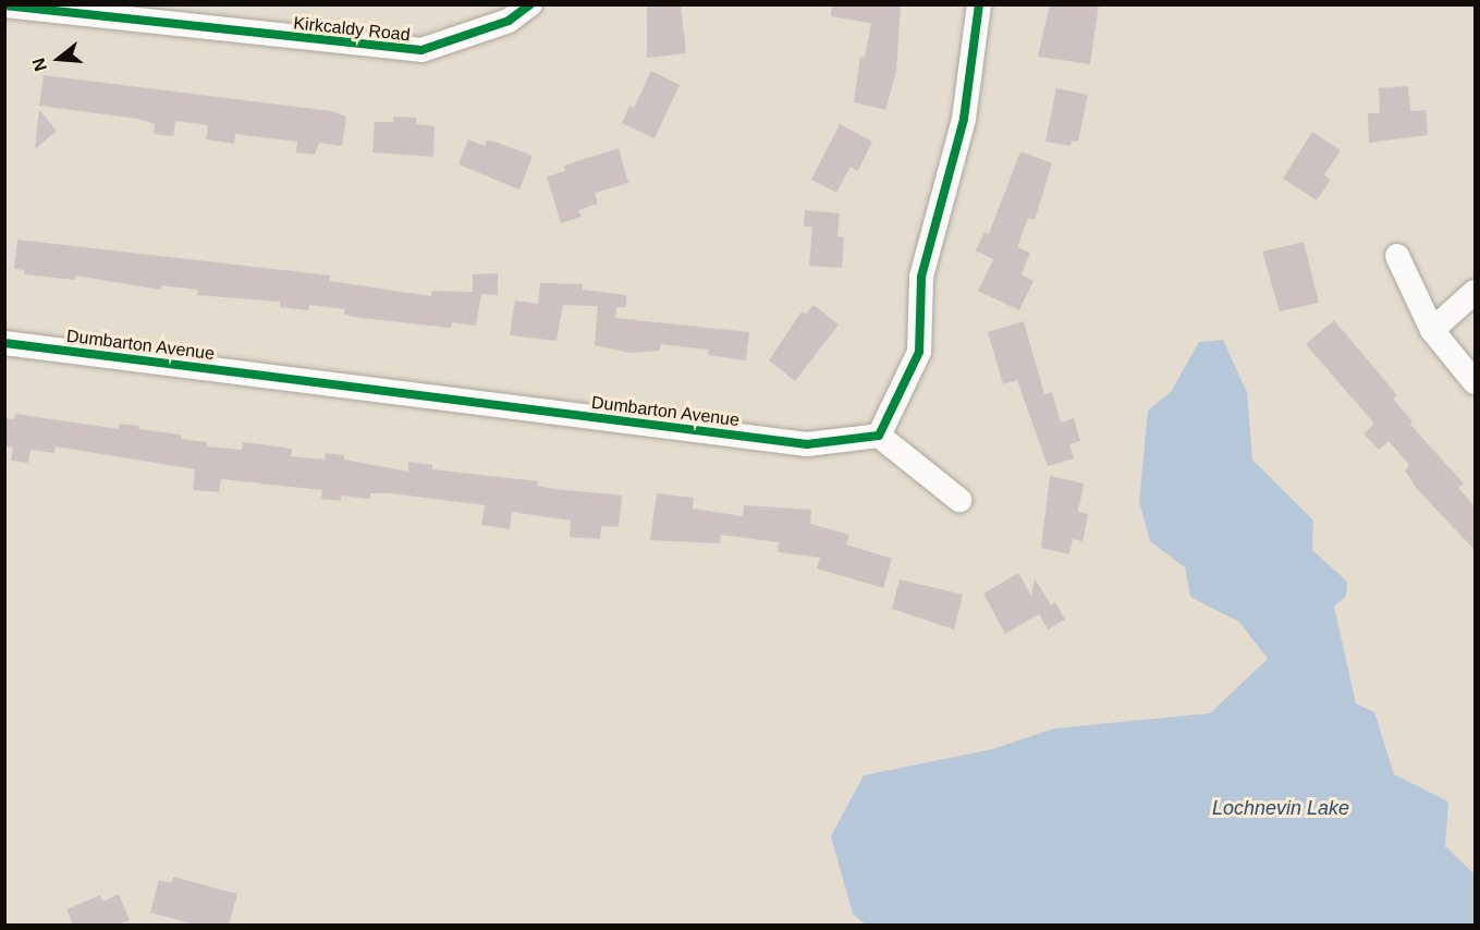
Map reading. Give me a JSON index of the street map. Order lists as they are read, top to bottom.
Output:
{
  "streets": {
    "street": ["Kirkcaldy Road", "Dumbarton Avenue"]
  },
  "water": ["Lochnevin Lake"],
  "north": "left"
}
